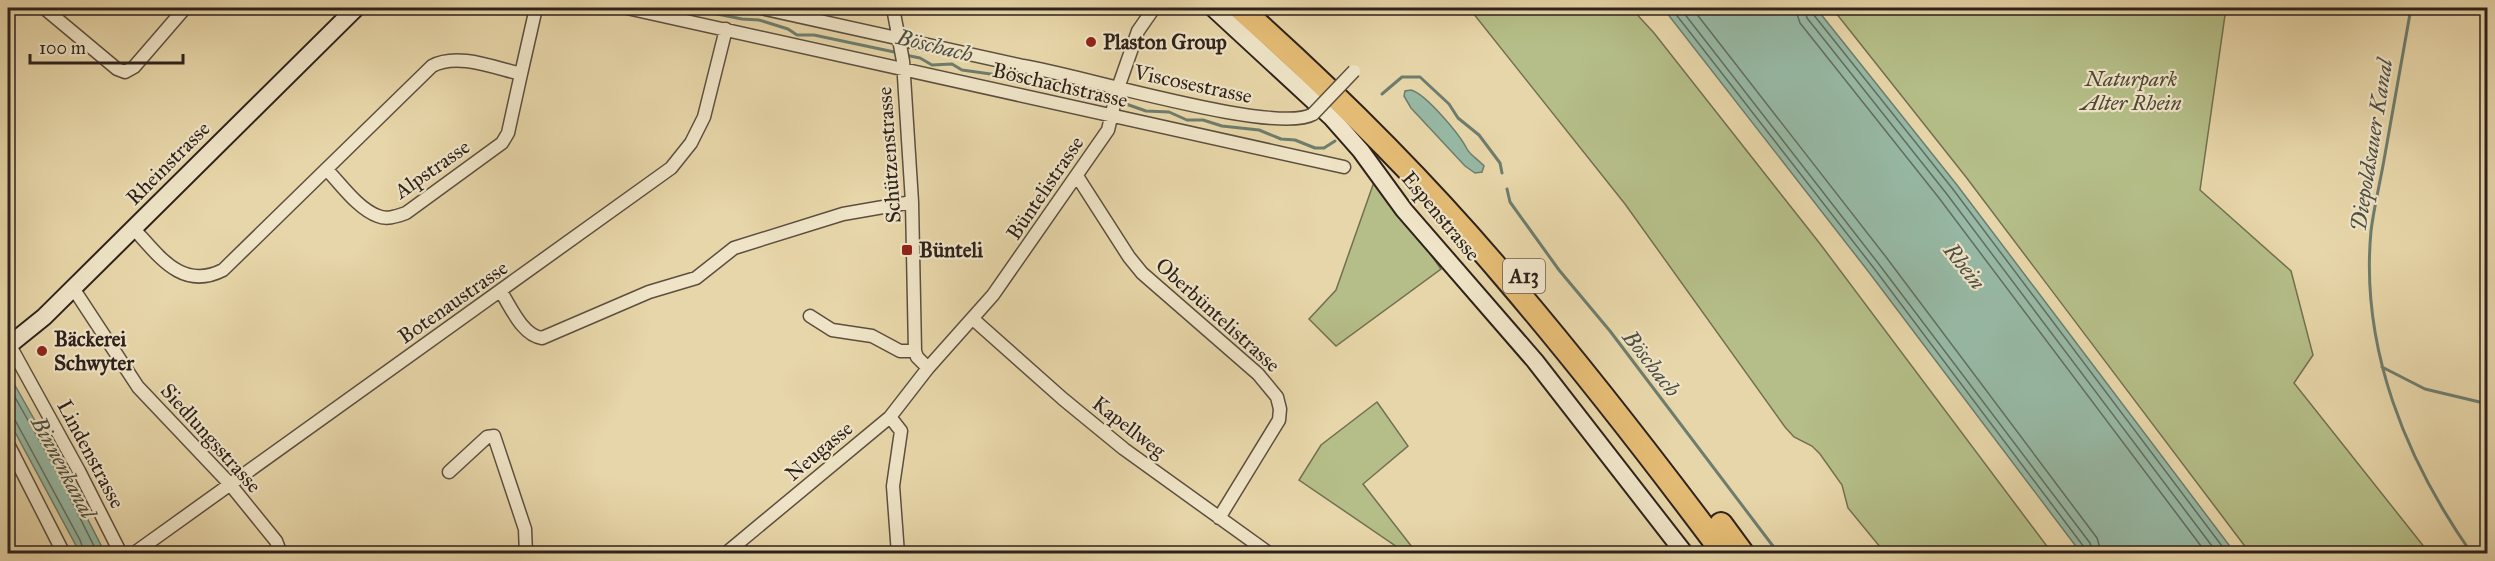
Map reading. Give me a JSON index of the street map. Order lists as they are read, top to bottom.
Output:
{
  "streets": {
    "highway": ["A13"],
    "street": [
      "Viscosestrasse",
      "Böschachstrasse",
      "Schützenstrasse",
      "Rheinstrasse",
      "Alpstrasse",
      "Büntelistrasse",
      "Espenstrasse",
      "Botenaustrasse",
      "Oberbüntelistrasse",
      "Kapellweg",
      "Siedlungsstrasse",
      "Neugasse",
      "Lindenstrasse"
    ]
  },
  "crossings": [
    ["Viscosestrasse", "Schützenstrasse"],
    ["Viscosestrasse", "Büntelistrasse"],
    ["Böschachstrasse", "Schützenstrasse"],
    ["Böschachstrasse", "Büntelistrasse"],
    ["Böschachstrasse", "Botenaustrasse"],
    ["Rheinstrasse", "Siedlungsstrasse"],
    ["Rheinstrasse", "Lindenstrasse"],
    ["Büntelistrasse", "Oberbüntelistrasse"],
    ["Büntelistrasse", "Kapellweg"],
    ["Büntelistrasse", "Neugasse"],
    ["Botenaustrasse", "Siedlungsstrasse"],
    ["Oberbüntelistrasse", "Kapellweg"]
  ],
  "water": [
    "Böschach",
    "Diepoldsauer Kanal",
    "Rhein",
    "Binnenkanal"
  ],
  "parks": ["Naturpark Alter Rhein"],
  "places": {
    "other": ["Plaston Group", "Bäckerei Schwyter"],
    "transit": ["Bünteli"]
  },
  "scale_bar": "100 m"
}
